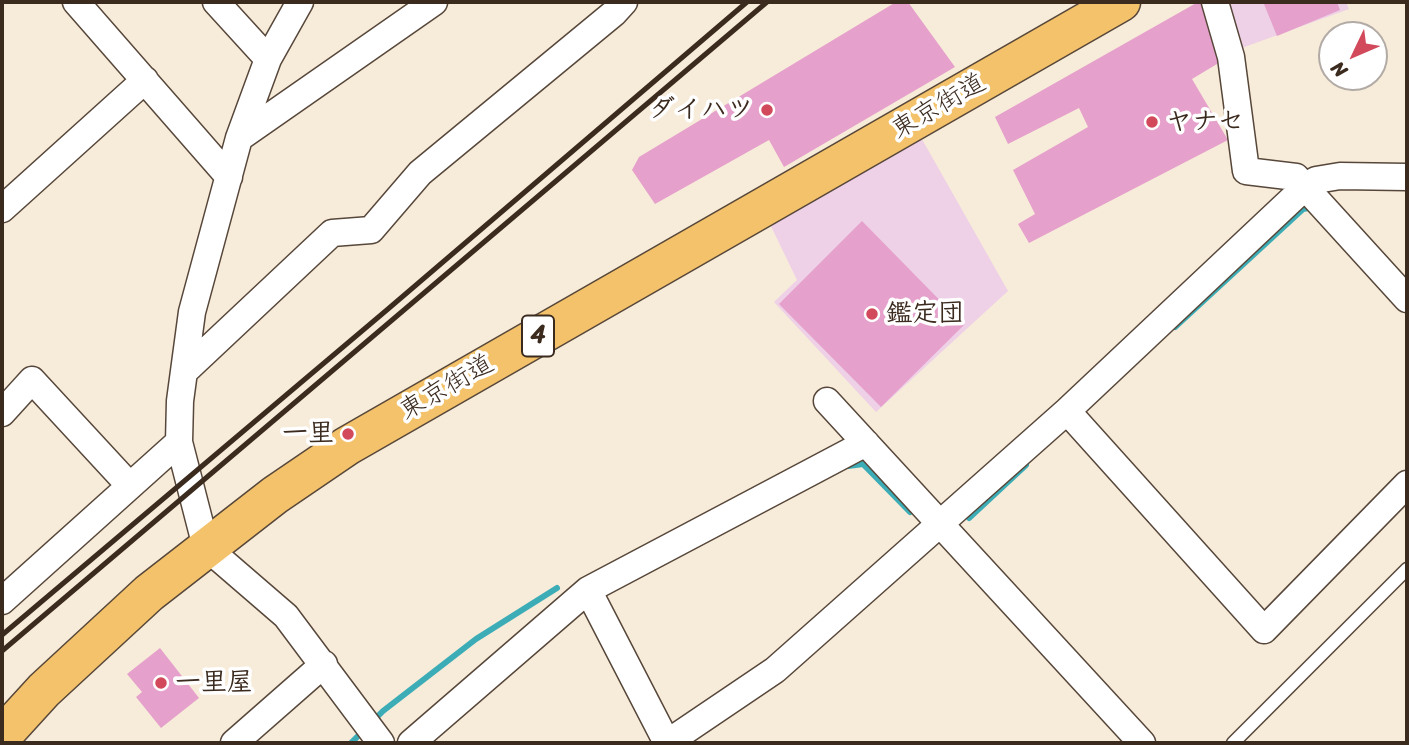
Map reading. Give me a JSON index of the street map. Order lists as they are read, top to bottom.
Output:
{
  "streets": {
    "highway": ["東京街道", "4"]
  },
  "places": [
    "ダイハツ",
    "ヤナセ",
    "鑑定団",
    "一里",
    "一里屋"
  ],
  "north": "bottom left"
}
